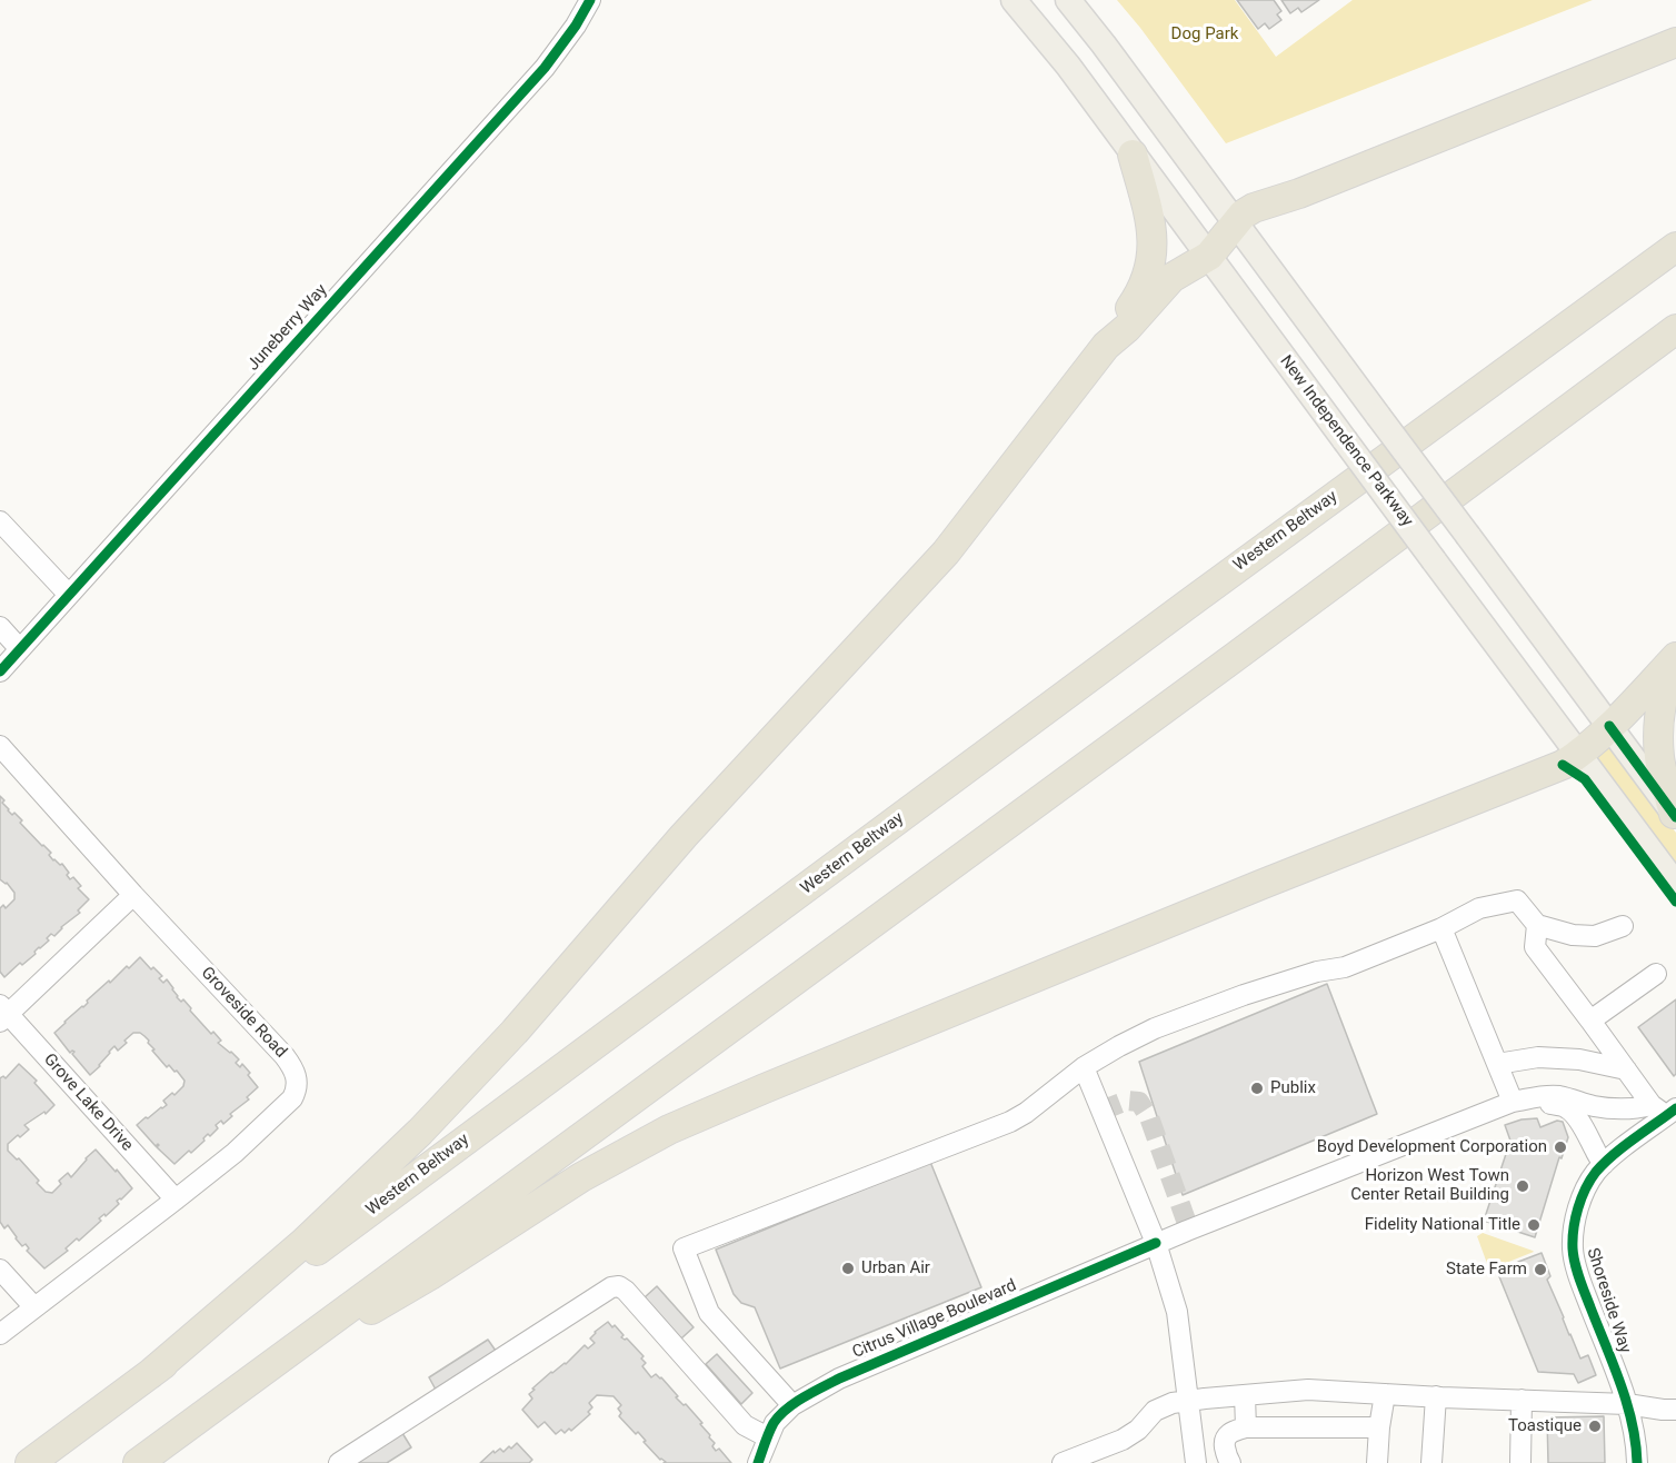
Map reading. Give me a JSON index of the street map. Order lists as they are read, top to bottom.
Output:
{
  "streets": {
    "highway": ["Western Beltway"],
    "main road": ["New Independence Parkway"],
    "street": [
      "Juneberry Way",
      "Groveside Road",
      "Grove Lake Drive",
      "Shoreside Way",
      "Citrus Village Boulevard"
    ]
  },
  "crossings": [
    ["Groveside Road", "Grove Lake Drive"]
  ],
  "parks": ["Dog Park"],
  "places": [
    "Publix",
    "Boyd Development Corporation",
    "Horizon West Town Center Retail Building",
    "Fidelity National Title",
    "Urban Air",
    "State Farm",
    "Toastique"
  ]
}
